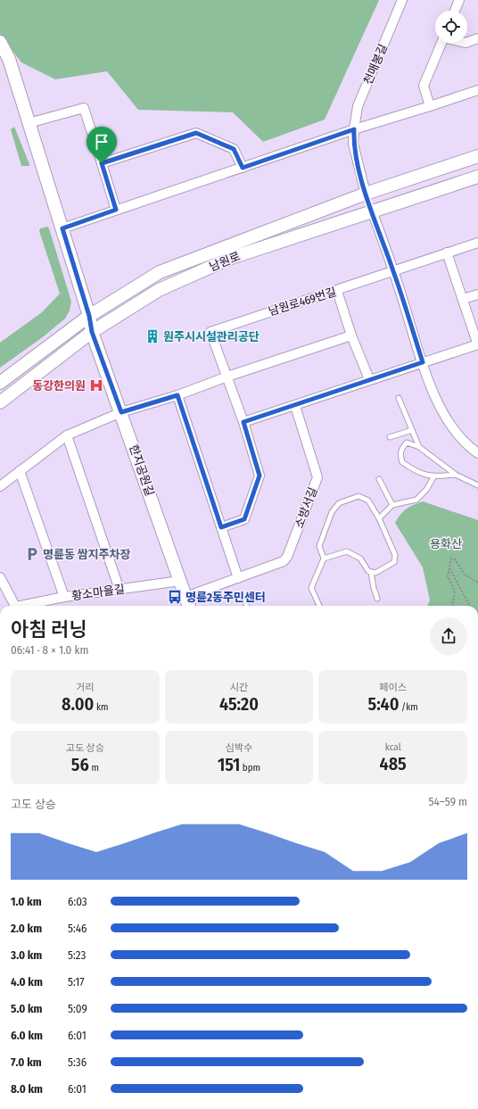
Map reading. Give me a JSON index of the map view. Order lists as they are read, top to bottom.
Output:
{
  "streets": {
    "street": [
      "천매봉길",
      "남원로",
      "남원로469번길",
      "한지공원길",
      "소방서길",
      "황소마을길"
    ]
  },
  "crossings": [
    ["천매봉길", "남원로"],
    ["남원로", "한지공원길"],
    ["한지공원길", "소방서길"],
    ["한지공원길", "황소마을길"]
  ],
  "parks": ["용화산"],
  "places": {
    "building": ["원주시시설관리공단"],
    "hospital": ["동강한의원"],
    "parking": ["명륜동 쌈지주차장"],
    "bus stop": ["명륜2동주민센터"]
  },
  "page": {
    "heading": ["아침 러닝", "06:41 · 8 × 1.0 km"],
    "stats": [
      ["거리", "8.00 km"],
      ["시간", "45:20"],
      ["페이스", "5:40 /km"],
      ["고도 상승", "56 m"],
      ["심박수", "151 bpm"],
      ["kcal", "485"]
    ],
    "chart": ["고도 상승", "54–59 m"],
    "list": [
      {
        "name": "1.0 km",
        "note": "6:03"
      },
      {
        "name": "2.0 km",
        "note": "5:46"
      },
      {
        "name": "3.0 km",
        "note": "5:23"
      },
      {
        "name": "4.0 km",
        "note": "5:17"
      },
      {
        "name": "5.0 km",
        "note": "5:09"
      },
      {
        "name": "6.0 km",
        "note": "6:01"
      },
      {
        "name": "7.0 km",
        "note": "5:36"
      },
      {
        "name": "8.0 km",
        "note": "6:01"
      }
    ]
  }
}
